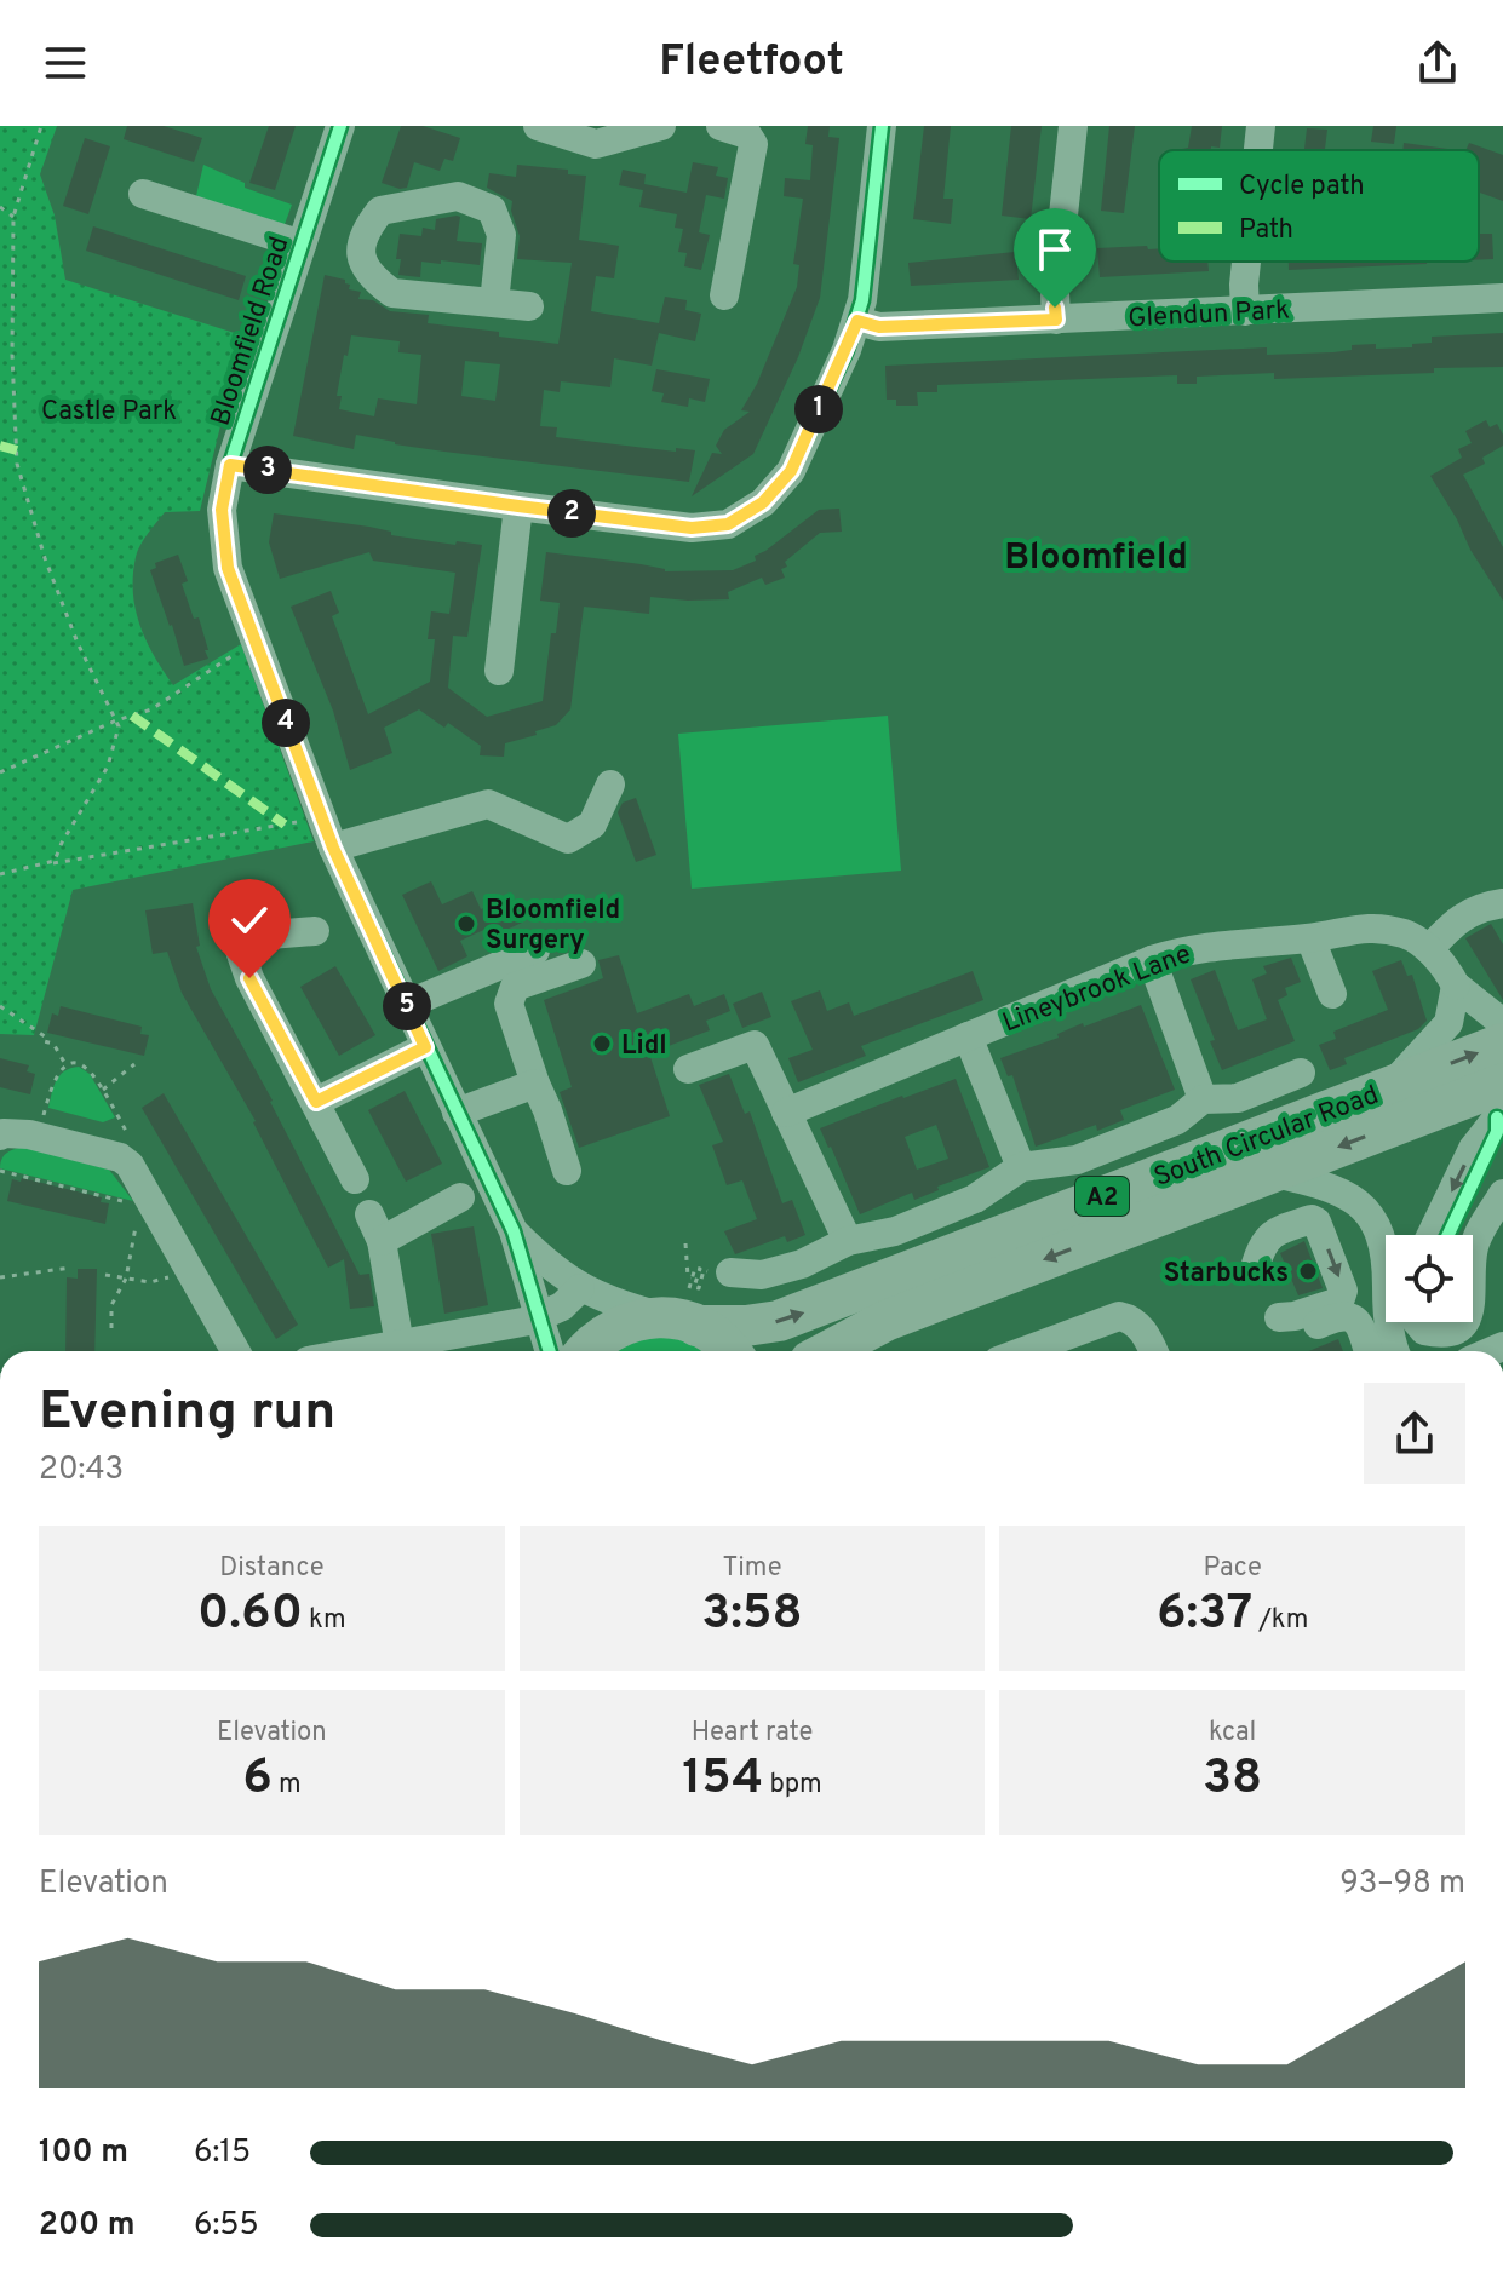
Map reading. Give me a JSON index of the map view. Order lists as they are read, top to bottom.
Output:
{
  "streets": {
    "highway": ["South Circular Road", "A2"],
    "street": ["Glendun Park", "Bloomfield Road", "Lineybrook Lane"]
  },
  "crossings": [
    ["Bloomfield Road", "South Circular Road"],
    ["Bloomfield Road", "A2"],
    ["South Circular Road", "A2"]
  ],
  "districts": ["Bloomfield"],
  "parks": ["Castle Park"],
  "places": ["Bloomfield Surgery", "Lidl", "Starbucks"],
  "legend": ["Cycle path", "Path"],
  "page": {
    "header": "Fleetfoot",
    "pins": [
      "1",
      "3",
      "2",
      "4",
      "5"
    ],
    "heading": ["Evening run", "20:43"],
    "stats": [
      ["Distance", "0.60 km"],
      ["Time", "3:58"],
      ["Pace", "6:37 /km"],
      ["Elevation", "6 m"],
      ["Heart rate", "154 bpm"],
      ["kcal", "38"]
    ],
    "chart": ["Elevation", "93–98 m"],
    "list": [
      {
        "name": "100 m",
        "note": "6:15"
      },
      {
        "name": "200 m",
        "note": "6:55"
      }
    ]
  }
}
